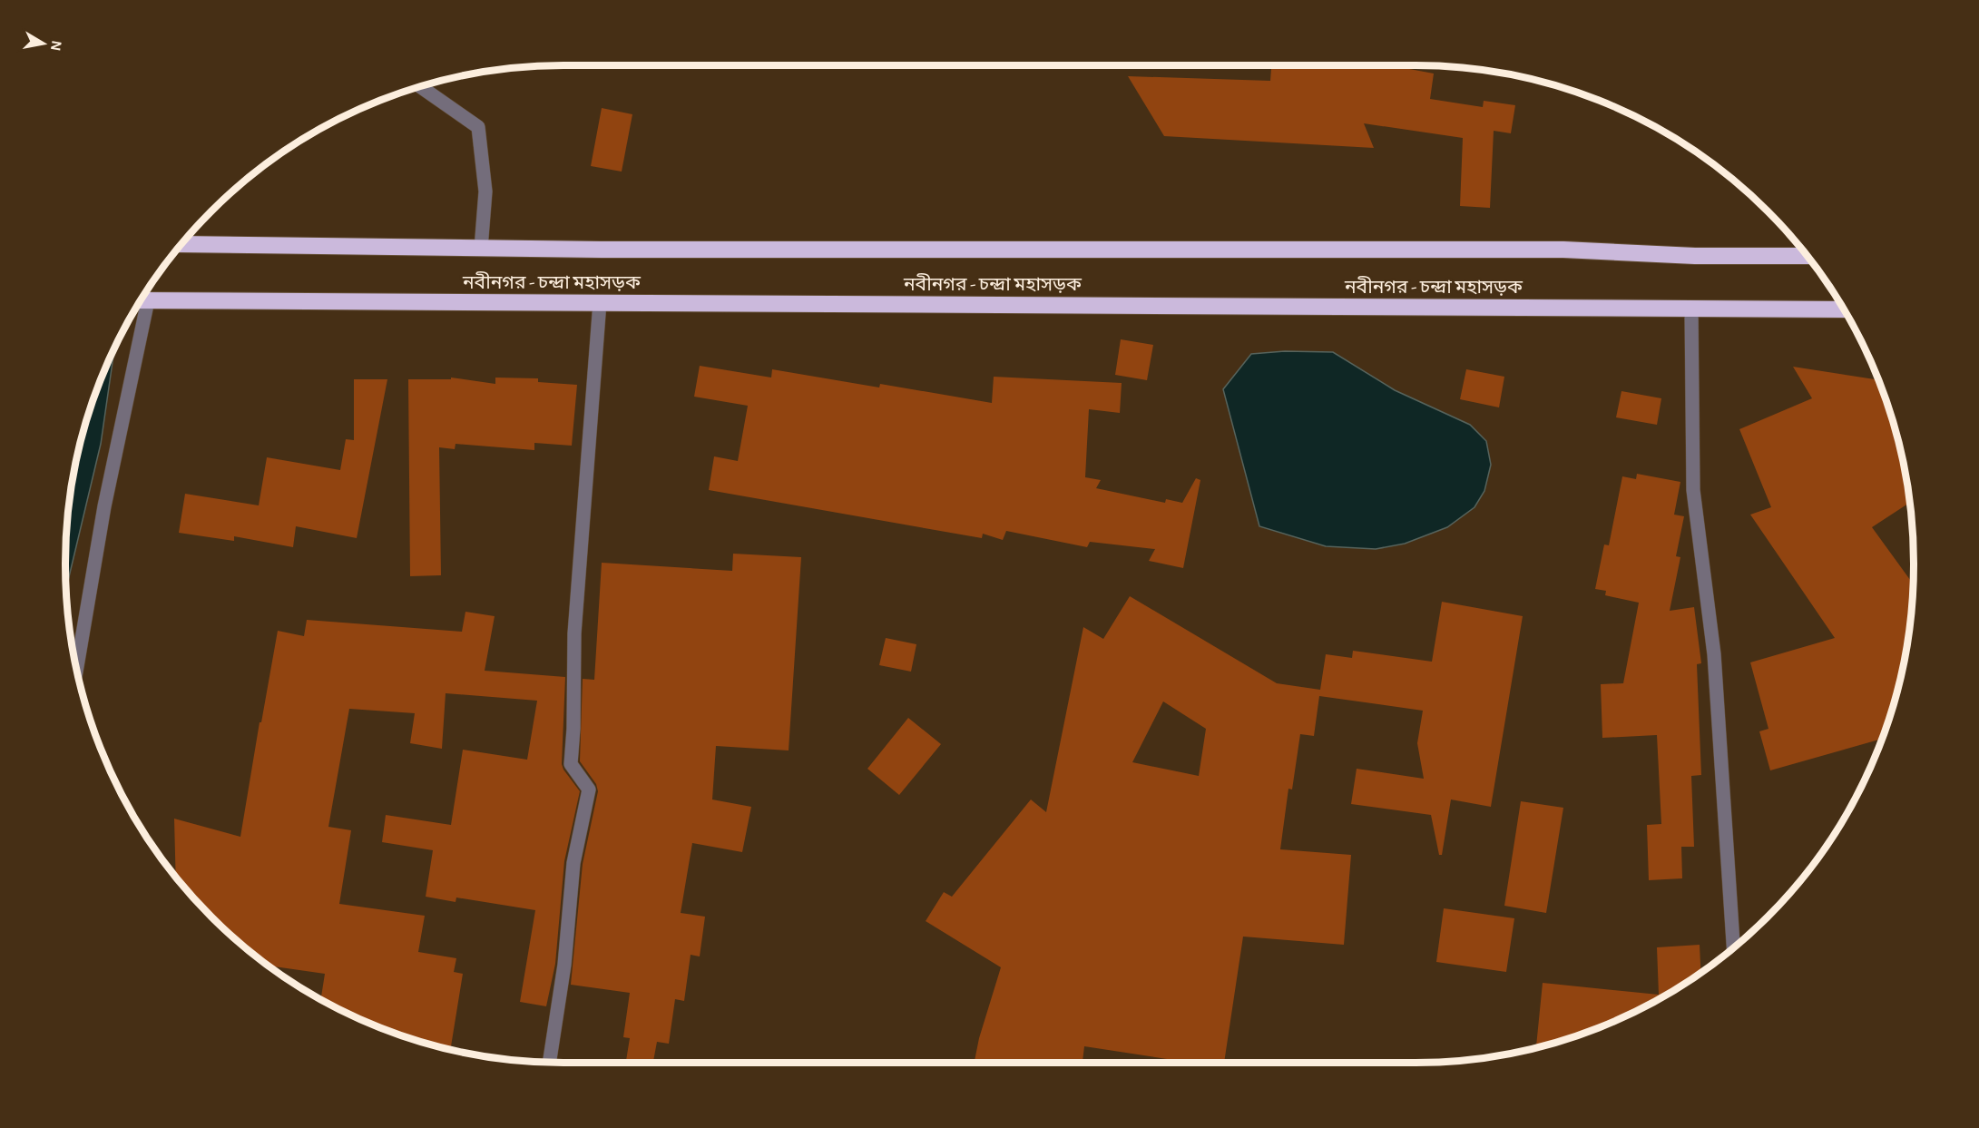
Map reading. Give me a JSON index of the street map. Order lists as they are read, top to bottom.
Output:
{
  "streets": {
    "highway": ["নবীনগর - চন্দ্রা মহাসড়ক"]
  },
  "north": "right"
}
